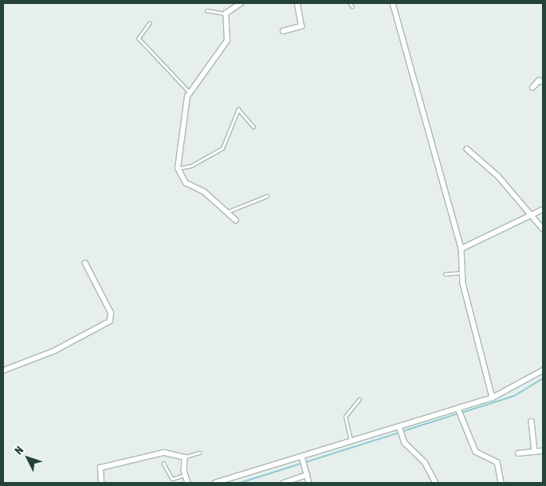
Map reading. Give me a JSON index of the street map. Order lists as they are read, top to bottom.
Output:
{
  "north": "top left"
}
